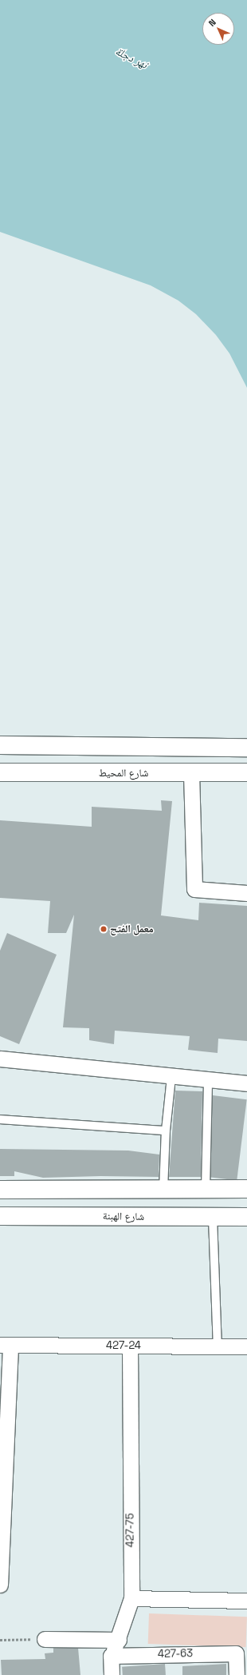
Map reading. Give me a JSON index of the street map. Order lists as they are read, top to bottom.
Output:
{
  "streets": {
    "street": [
      "شارع المحيط",
      "شارع الهبنة",
      "427-24",
      "427-75",
      "427-63"
    ]
  },
  "crossings": [
    ["427-24", "427-75"],
    ["427-75", "427-63"]
  ],
  "water": ["نهر دجلة"],
  "places": ["معمل الفتح"],
  "north": "top left"
}
